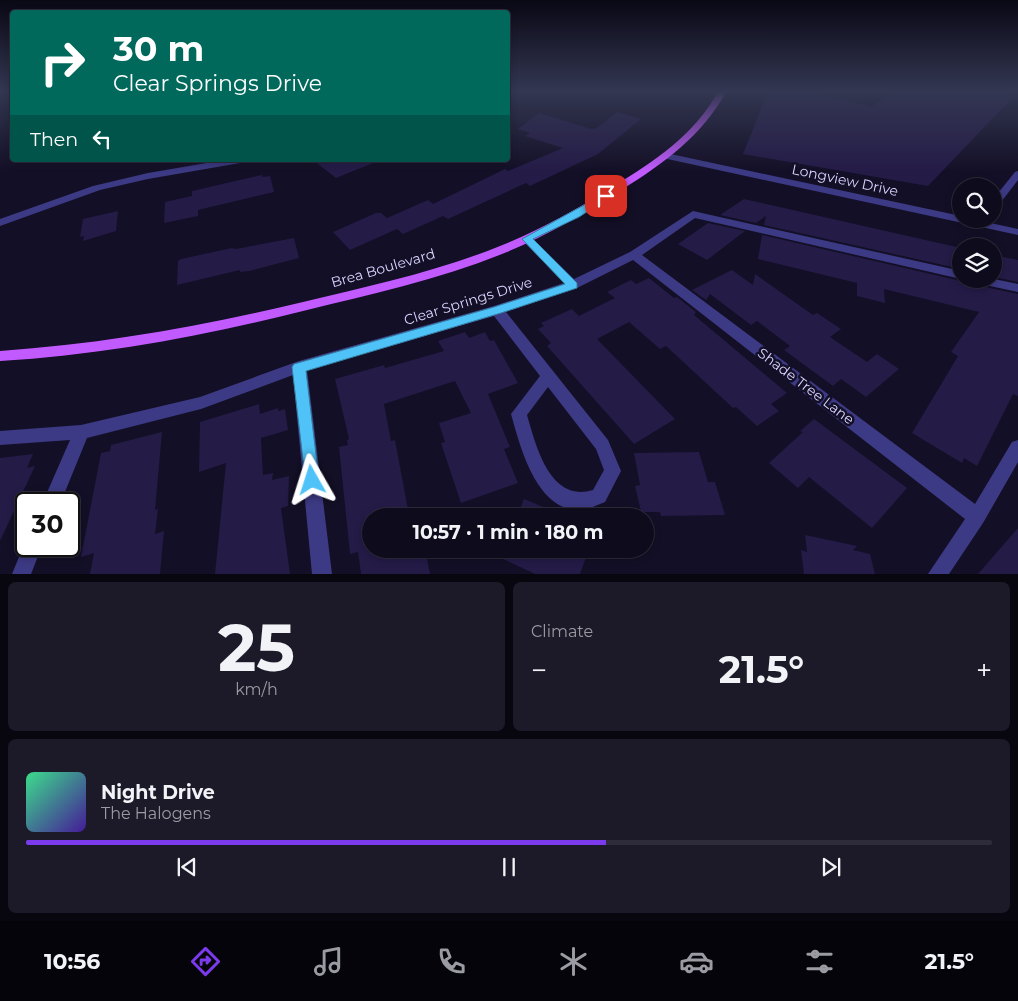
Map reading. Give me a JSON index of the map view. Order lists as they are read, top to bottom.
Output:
{
  "streets": {
    "main road": ["Brea Boulevard"],
    "street": ["Longview Drive", "Clear Springs Drive", "Shade Tree Lane"]
  },
  "crossings": [
    ["Longview Drive", "Brea Boulevard"],
    ["Clear Springs Drive", "Shade Tree Lane"]
  ],
  "page": {
    "turn": ["30 m", "Clear Springs Drive"],
    "then": "Then",
    "limit": "30",
    "trip": "10:57 · 1 min · 180 m",
    "tile": [
      ["25", "km/h"],
      "Climate"
    ],
    "heat": ["−", "21.5°", "+"],
    "song": ["Night Drive", "The Halogens"],
    "tabs": ["10:56", "21.5°"]
  }
}
